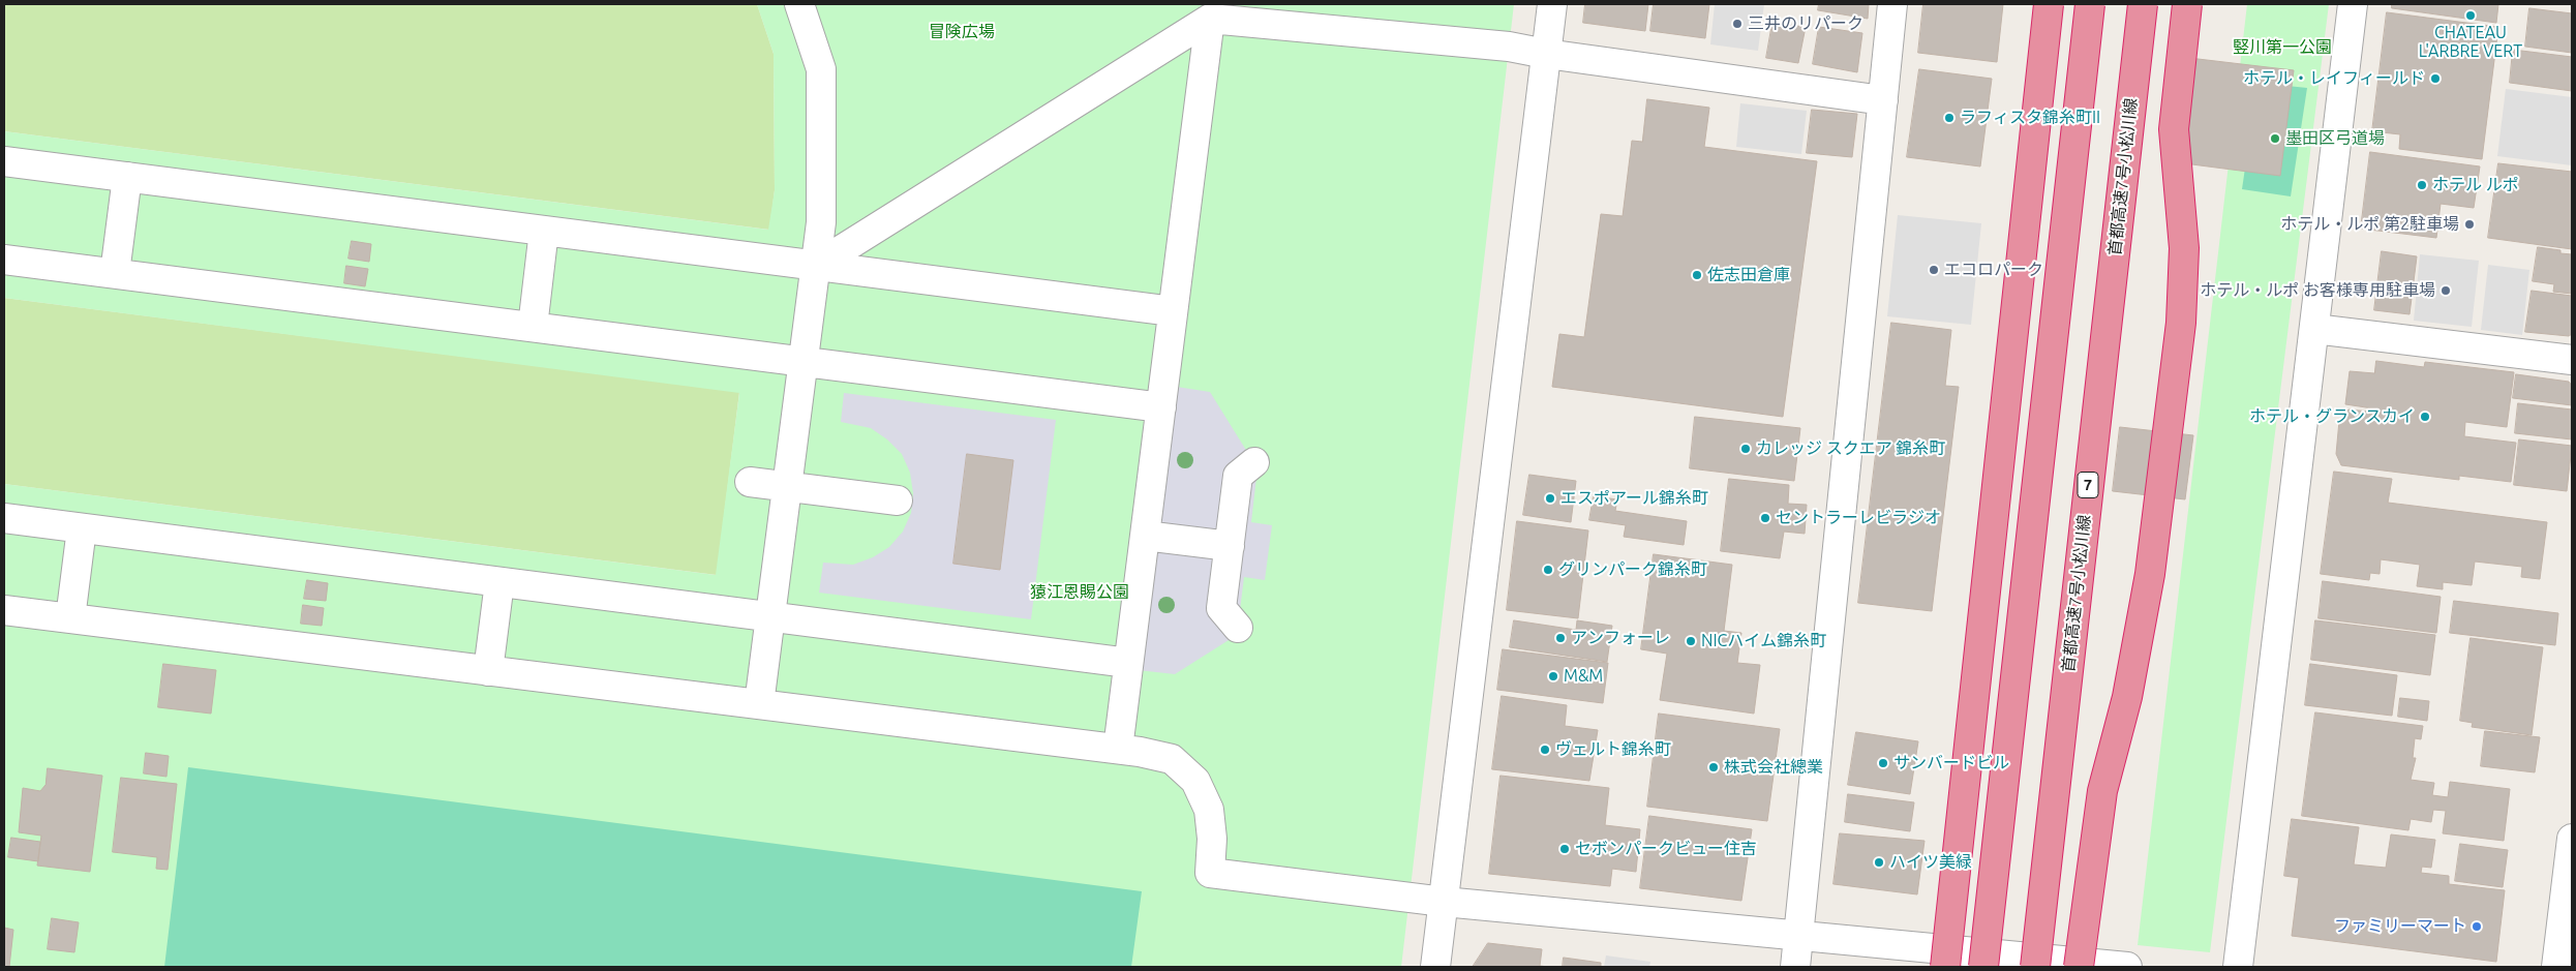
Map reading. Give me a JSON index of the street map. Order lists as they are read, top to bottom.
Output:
{
  "streets": {
    "highway": ["首都高速7号小松川線", "7"]
  },
  "parks": ["冒険広場", "竪川第一公園", "猿江恩賜公園"],
  "places": [
    "CHATEAU L'ARBRE VERT",
    "三井のリパーク",
    "ホテル・レイフィールド",
    "ラフィスタ錦糸町II",
    "墨田区弓道場",
    "ホテル ルポ",
    "ホテル・ルポ 第2駐車場",
    "エコロパーク",
    "佐志田倉庫",
    "ホテル・ルポ お客様専用駐車場",
    "ホテル・グランスカイ",
    "カレッジ スクエア 錦糸町",
    "エスポアール錦糸町",
    "セントラーレビラジオ",
    "グリンパーク錦糸町",
    "アンフォーレ",
    "NICハイム錦糸町",
    "M&M",
    "ヴェルト錦糸町",
    "サンバードビル",
    "株式会社總業",
    "セボンパークビュー住吉",
    "ハイツ美緑",
    "ファミリーマート"
  ]
}
